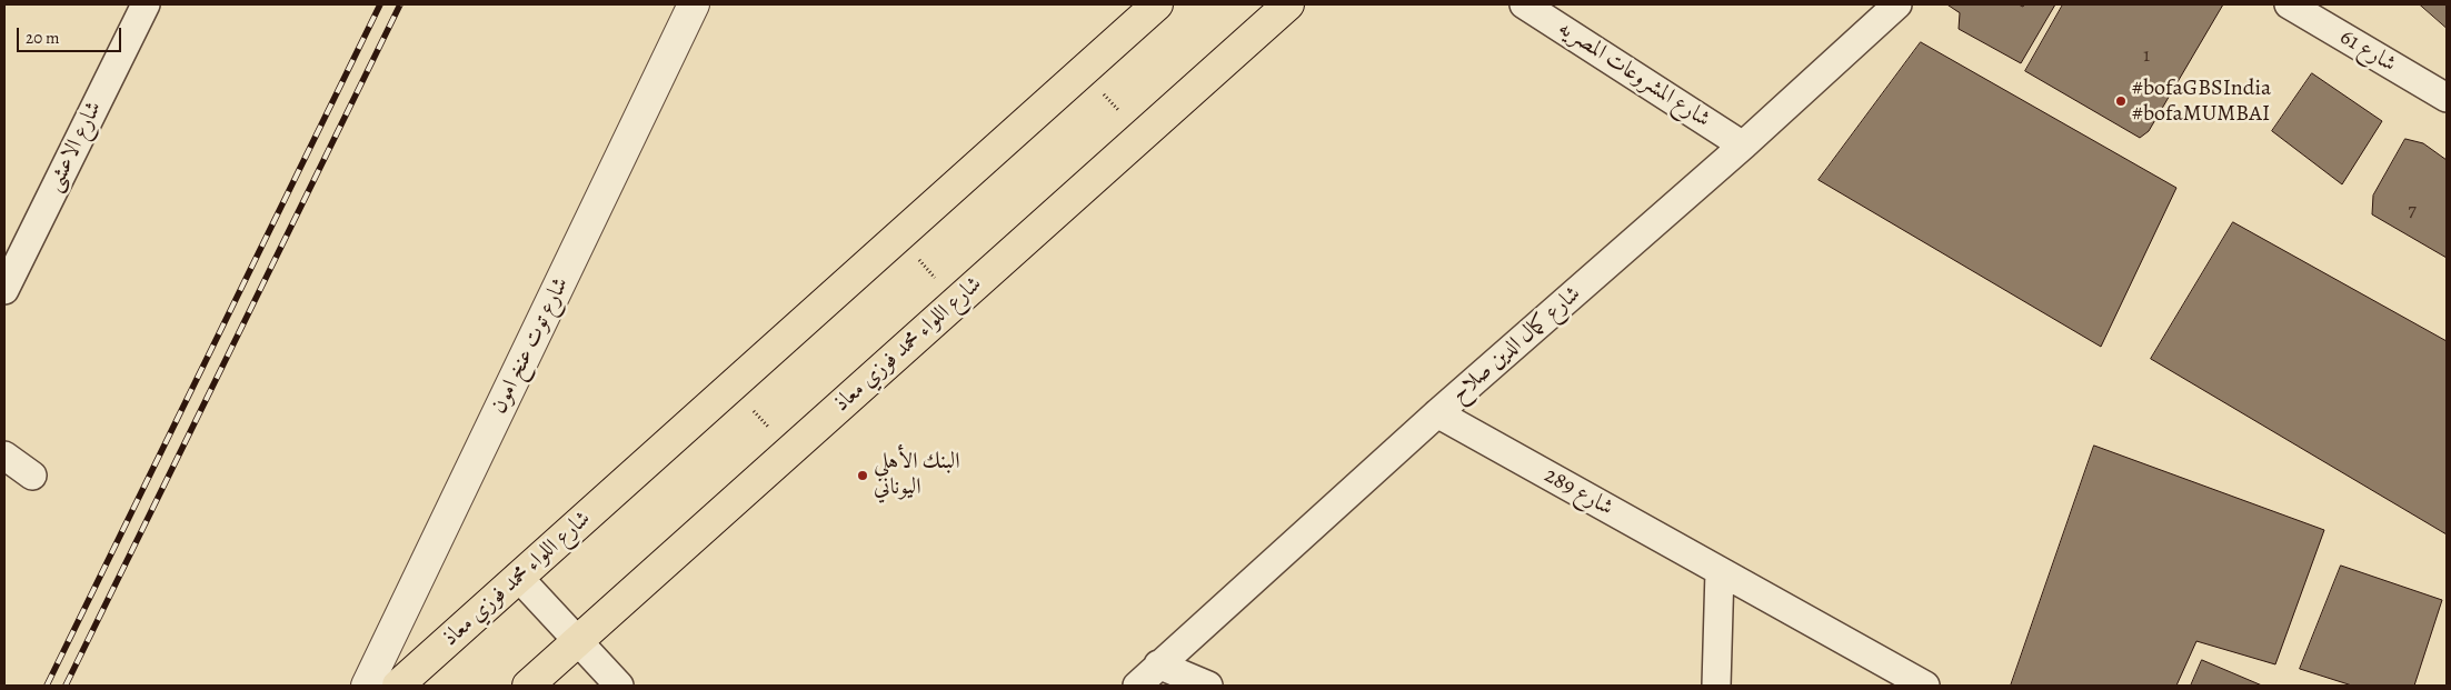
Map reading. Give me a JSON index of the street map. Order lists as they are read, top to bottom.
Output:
{
  "streets": {
    "main road": ["شارع اللواء محمد فوزي معاذ"],
    "street": [
      "شارع 61",
      "شارع المشروعات المصريه",
      "شارع الاعشى",
      "شارع كمال الدين صلاح",
      "شارع توت عنخ امون",
      "شارع 289"
    ]
  },
  "crossings": [
    ["شارع المشروعات المصريه", "شارع كمال الدين صلاح"],
    ["شارع كمال الدين صلاح", "شارع 289"]
  ],
  "places": ["#bofaGBSIndia #bofaMUMBAI", "البنك الأهلي اليوناني"],
  "house_numbers": ["1", "7"],
  "scale_bar": "20 m"
}
